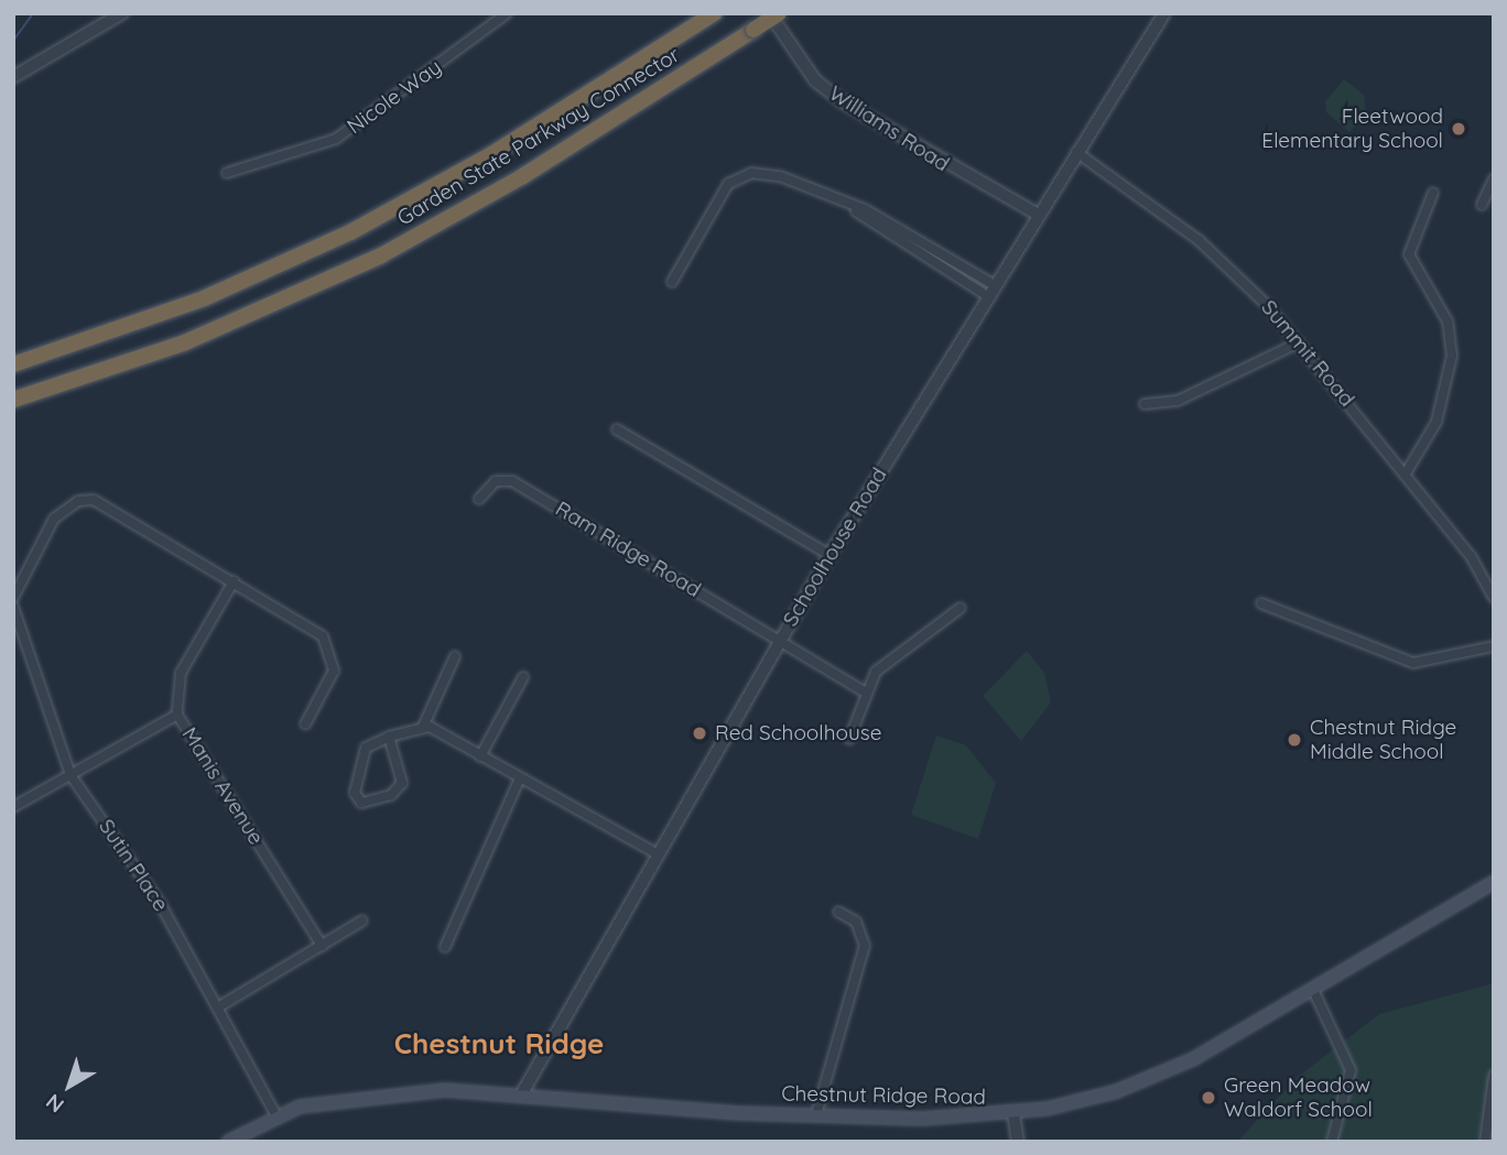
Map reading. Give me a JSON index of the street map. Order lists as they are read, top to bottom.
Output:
{
  "streets": {
    "highway": ["Garden State Parkway Connector"],
    "main road": ["Chestnut Ridge Road"],
    "street": [
      "Nicole Way",
      "Williams Road",
      "Summit Road",
      "Schoolhouse Road",
      "Ram Ridge Road",
      "Manis Avenue",
      "Sutin Place"
    ]
  },
  "crossings": [
    ["Williams Road", "Schoolhouse Road"],
    ["Summit Road", "Schoolhouse Road"],
    ["Schoolhouse Road", "Ram Ridge Road"],
    ["Schoolhouse Road", "Chestnut Ridge Road"],
    ["Sutin Place", "Chestnut Ridge Road"]
  ],
  "districts": ["Chestnut Ridge"],
  "places": [
    "Fleetwood Elementary School",
    "Red Schoolhouse",
    "Chestnut Ridge Middle School",
    "Green Meadow Waldorf School"
  ],
  "north": "bottom left"
}
